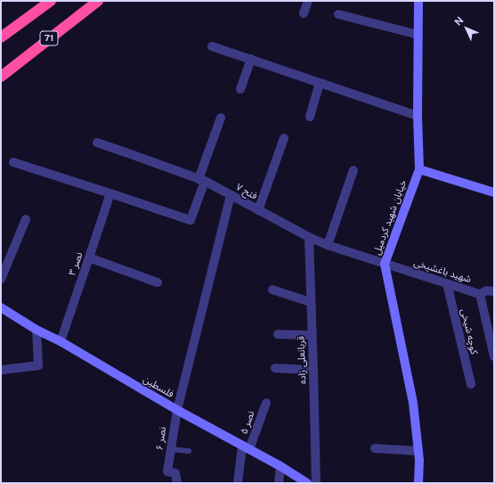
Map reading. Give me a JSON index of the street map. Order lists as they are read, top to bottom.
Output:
{
  "streets": {
    "highway": ["71"],
    "street": [
      "فتح ۷",
      "خیابان شهید کردمیل",
      "نصر ۳",
      "شهید باغشیخی",
      "کوچه شیخی",
      "قربانعلی زاده",
      "فلسطین",
      "نصر ۵",
      "نصر ۶"
    ]
  },
  "crossings": [
    ["فتح ۷", "خیابان شهید کردمیل"],
    ["فتح ۷", "شهید باغشیخی"],
    ["فتح ۷", "قربانعلی زاده"],
    ["فتح ۷", "نصر ۶"],
    ["خیابان شهید کردمیل", "شهید باغشیخی"],
    ["نصر ۳", "فلسطین"],
    ["شهید باغشیخی", "کوچه شیخی"],
    ["فلسطین", "نصر ۵"],
    ["فلسطین", "نصر ۶"]
  ],
  "north": "top left"
}
